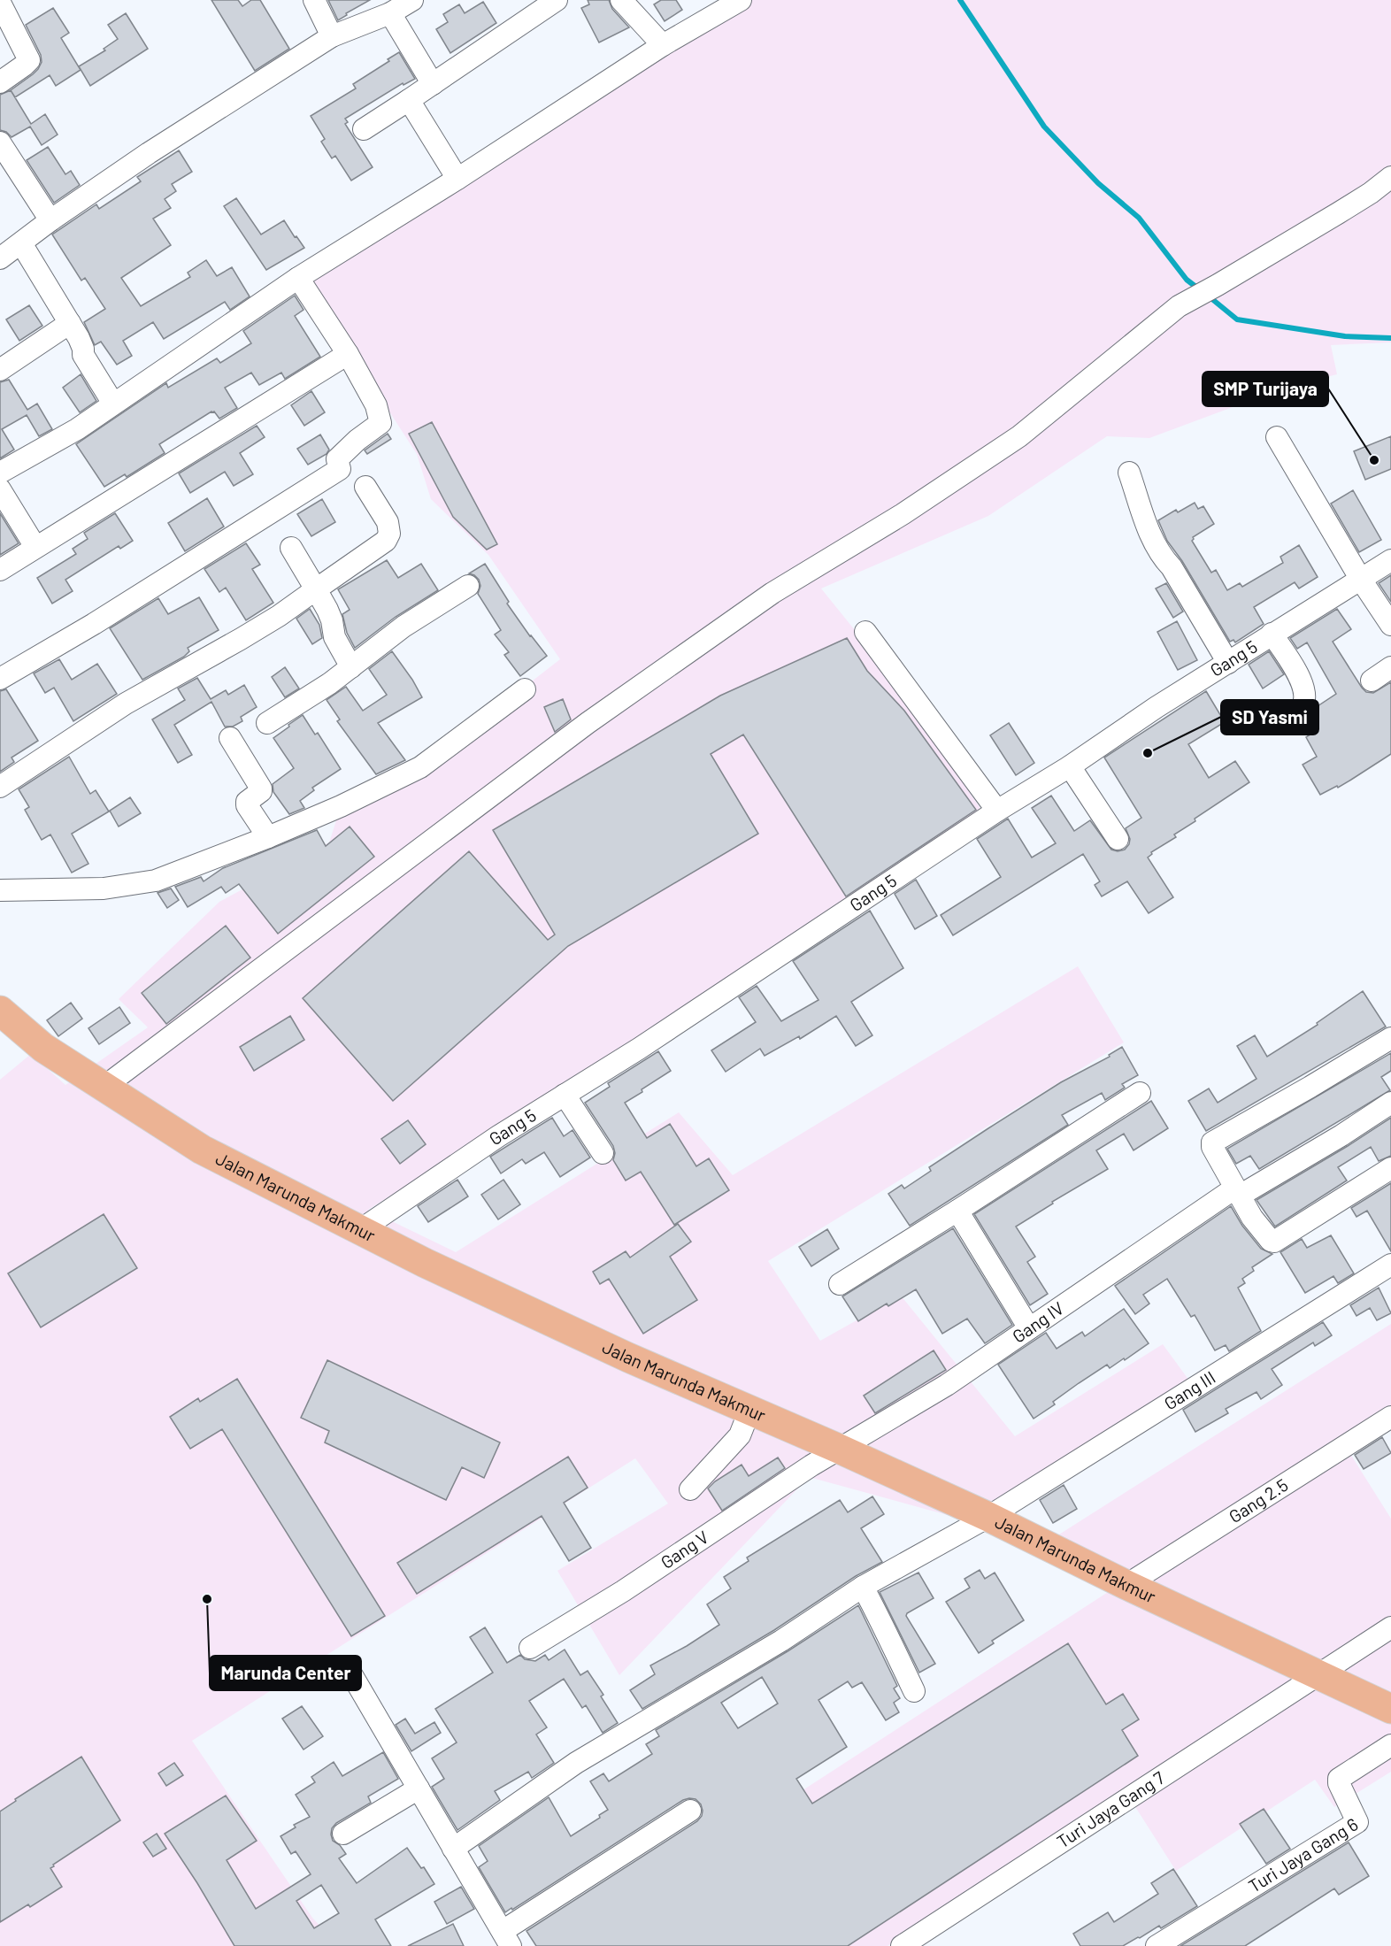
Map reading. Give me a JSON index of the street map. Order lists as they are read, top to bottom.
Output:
{
  "streets": {
    "main road": ["Jalan Marunda Makmur"],
    "street": [
      "Gang 5",
      "Gang IV",
      "Gang III",
      "Gang 2.5",
      "Gang V",
      "Turi Jaya Gang 7",
      "Turi Jaya Gang 6"
    ]
  },
  "crossings": [
    ["Gang 5", "Jalan Marunda Makmur"],
    ["Jalan Marunda Makmur", "Gang IV"],
    ["Jalan Marunda Makmur", "Gang III"],
    ["Jalan Marunda Makmur", "Gang 2.5"],
    ["Jalan Marunda Makmur", "Gang V"],
    ["Jalan Marunda Makmur", "Turi Jaya Gang 7"],
    ["Gang IV", "Gang V"]
  ],
  "places": ["SMP Turijaya", "SD Yasmi", "Marunda Center"]
}
